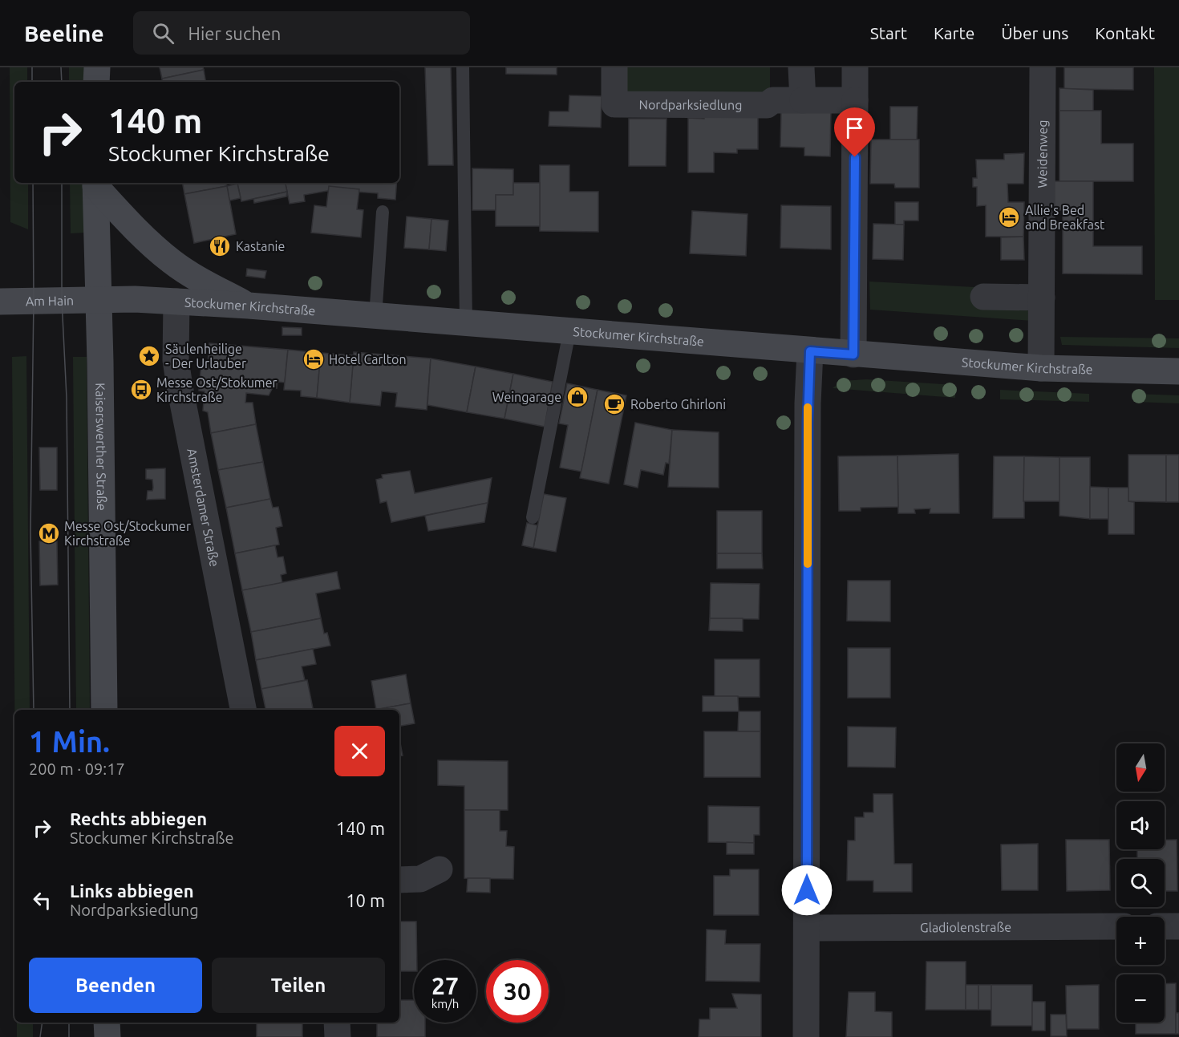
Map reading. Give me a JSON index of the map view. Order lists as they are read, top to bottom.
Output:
{
  "streets": {
    "street": [
      "Nordparksiedlung",
      "Weidenweg",
      "Am Hain",
      "Stockumer Kirchstraße",
      "Kaiserswerther Straße",
      "Amsterdamer Straße",
      "Gladiolenstraße"
    ]
  },
  "crossings": [
    ["Weidenweg", "Stockumer Kirchstraße"],
    ["Am Hain", "Stockumer Kirchstraße"],
    ["Am Hain", "Kaiserswerther Straße"],
    ["Stockumer Kirchstraße", "Kaiserswerther Straße"],
    ["Stockumer Kirchstraße", "Amsterdamer Straße"]
  ],
  "places": {
    "hotel": ["Allie's Bed and Breakfast", "Hotel Carlton"],
    "restaurant": ["Kastanie"],
    "place": ["Säulenheilige - Der Urlauber"],
    "bus stop": ["Messe Ost/Stokumer Kirchstraße"],
    "shop": ["Weingarage"],
    "cafe": ["Roberto Ghirloni"],
    "metro station": ["Messe Ost/Stockumer Kirchstraße"]
  },
  "north": "bottom",
  "page": {
    "header": "Beeline",
    "search": "Hier suchen",
    "nav": [
      "Start",
      "Karte",
      "Über uns",
      "Kontakt"
    ],
    "turn": ["140 m", "Stockumer Kirchstraße"],
    "heading": ["1 Min.", "200 m · 09:17"],
    "map_buttons": ["+", "−"],
    "list": [
      {
        "name": "Rechts abbiegen",
        "note": "Stockumer Kirchstraße",
        "value": "140 m"
      },
      {
        "name": "Links abbiegen",
        "note": "Nordparksiedlung",
        "value": "10 m"
      }
    ],
    "buttons": ["Beenden", "Teilen"],
    "speed": "27 km/h",
    "limit": "30"
  }
}
